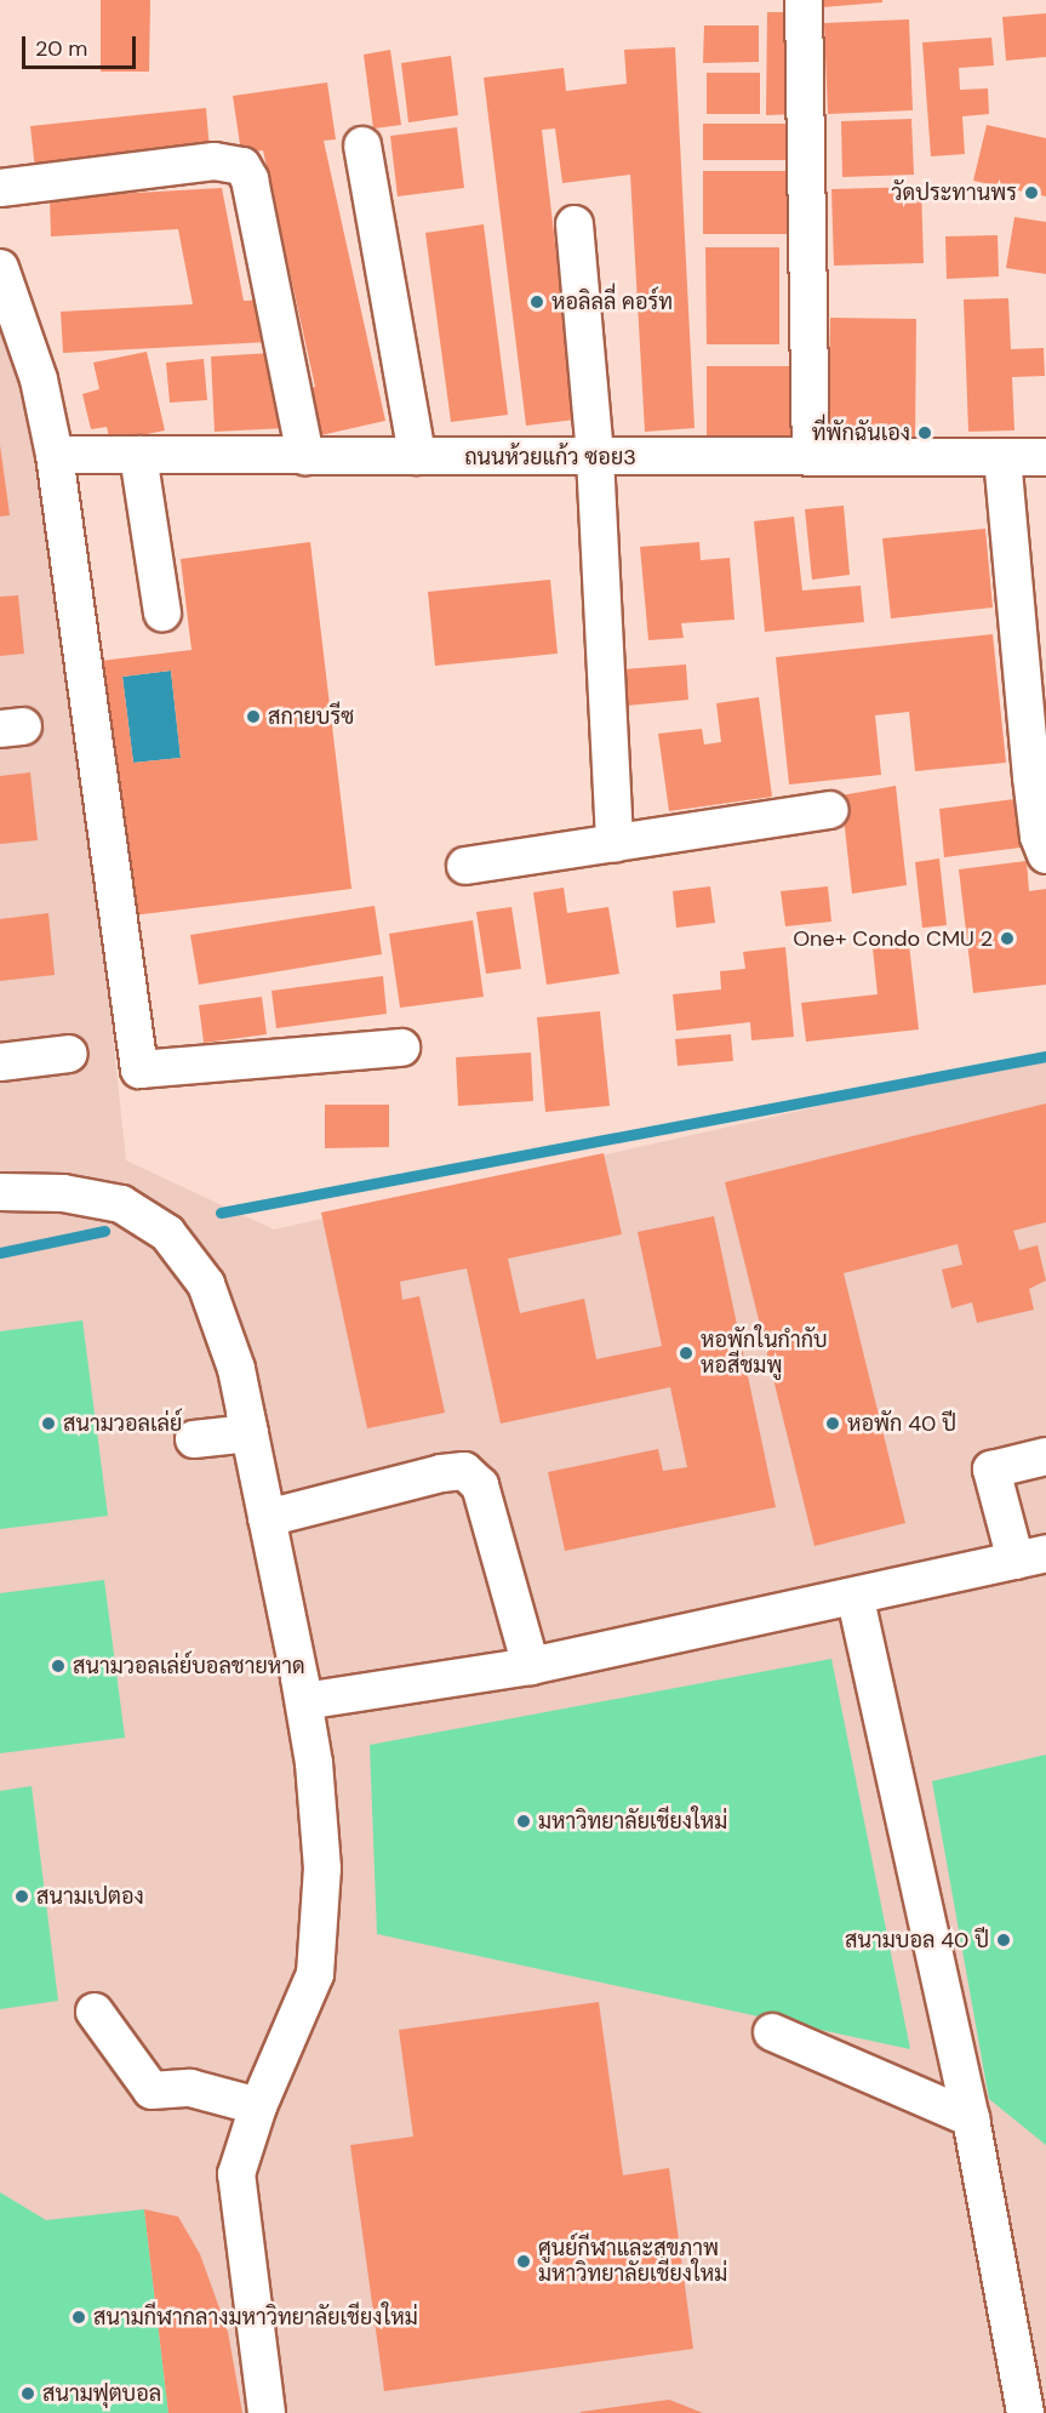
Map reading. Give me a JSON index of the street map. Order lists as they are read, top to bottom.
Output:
{
  "streets": {
    "street": ["ถนนห้วยแก้ว ซอย3"]
  },
  "places": [
    "วัดประทานพร",
    "หอลิลลี่ คอร์ท",
    "ที่พักฉันเอง",
    "สกายบรีซ",
    "One+ Condo CMU 2",
    "หอพักในกำกับ หอสีชมพู",
    "สนามวอลเล่ย์",
    "หอพัก 40 ปี",
    "สนามวอลเล่ย์บอลชายหาด",
    "มหาวิทยาลัยเชียงใหม่",
    "สนามเปตอง",
    "สนามบอล 40 ปี",
    "ศูนย์กีฬาและสุขภาพ มหาวิทยาลัยเชียงใหม่",
    "สนามกีฬากลางมหาวิทยาลัยเชียงใหม่",
    "สนามฟุตบอล"
  ],
  "scale_bar": "20 m"
}
